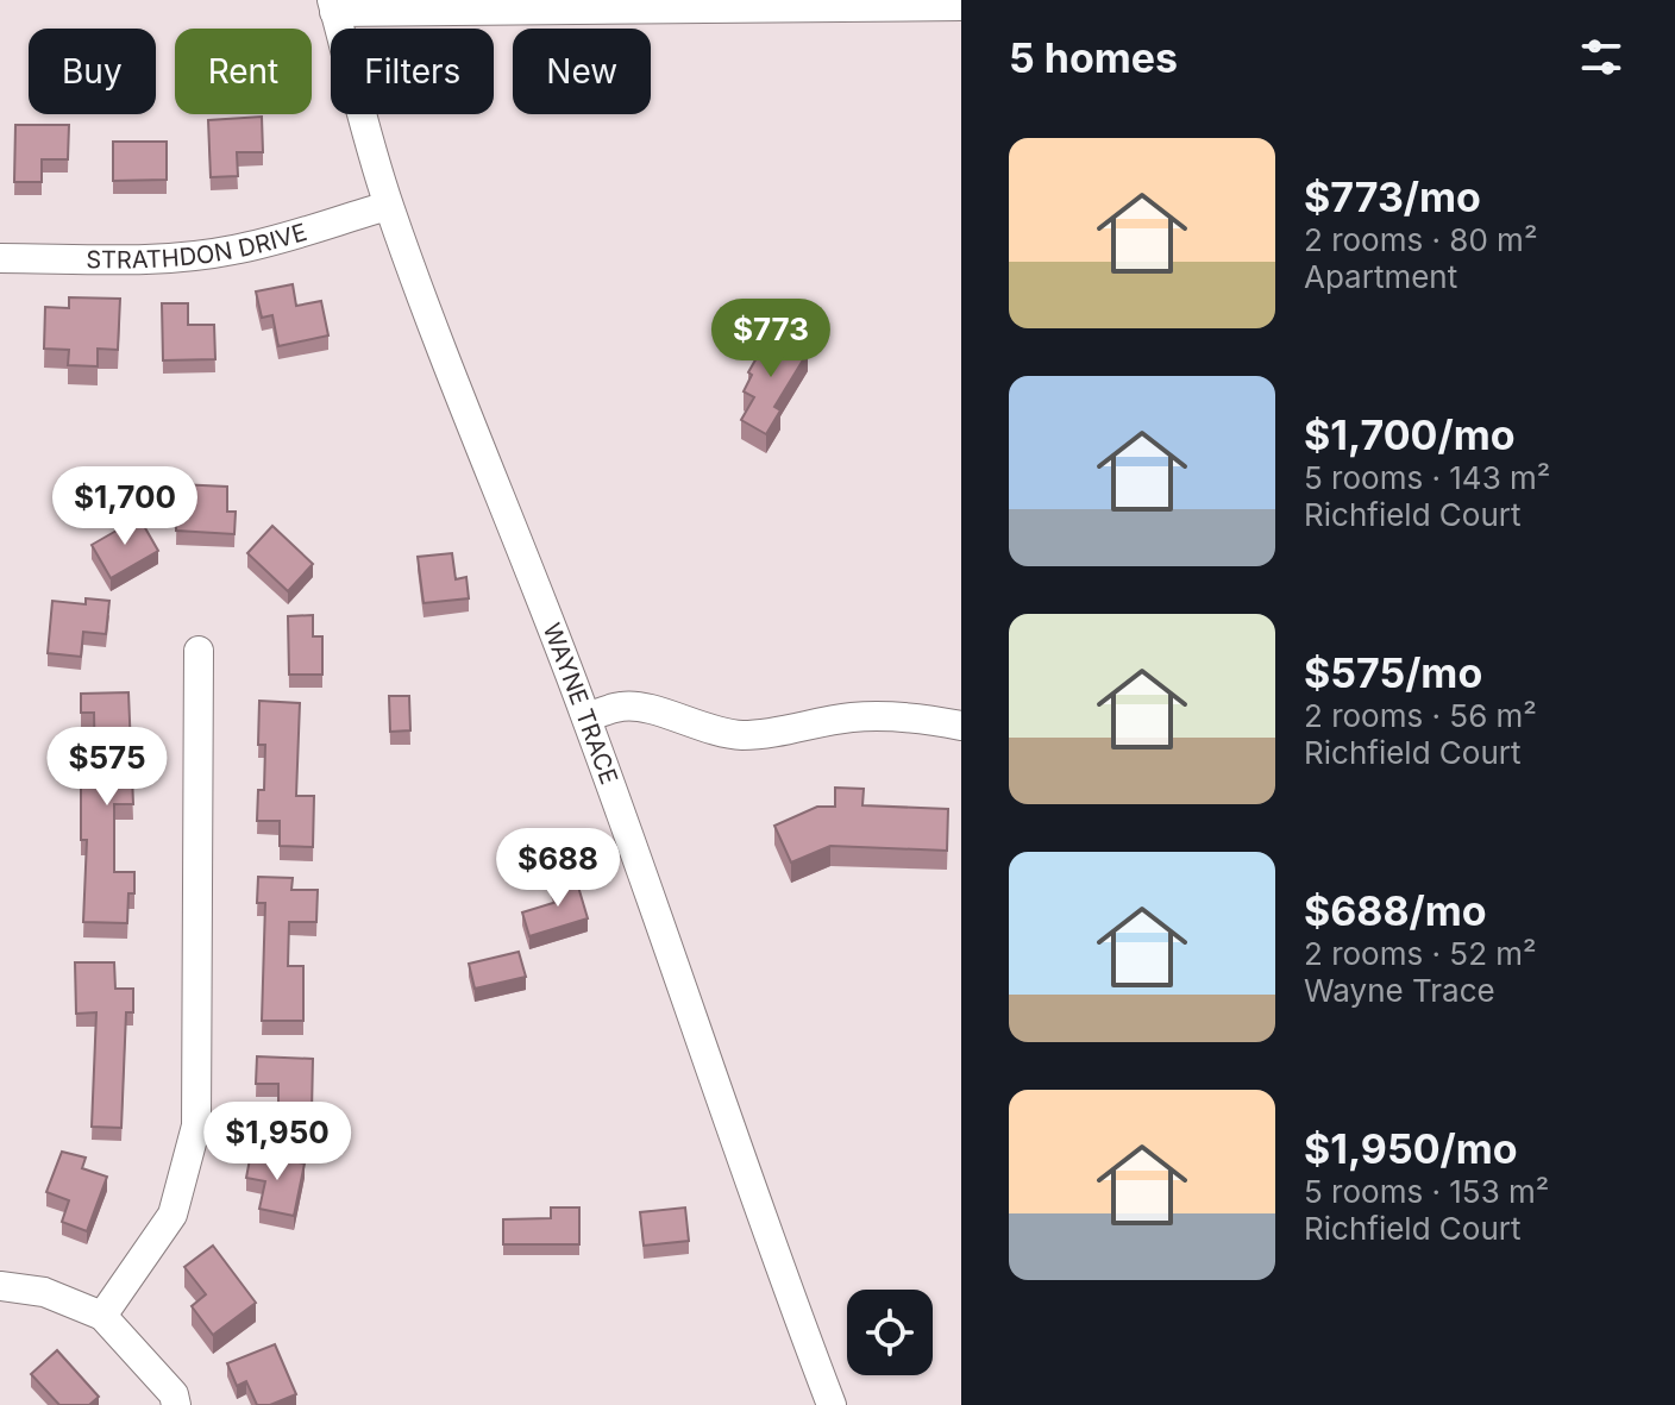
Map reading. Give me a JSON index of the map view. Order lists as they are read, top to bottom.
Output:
{
  "streets": {
    "street": ["STRATHDON DRIVE", "WAYNE TRACE"]
  },
  "crossings": [
    ["STRATHDON DRIVE", "WAYNE TRACE"]
  ],
  "page": {
    "heading": "5 homes",
    "chip": [
      "Buy",
      "Rent",
      "Filters",
      "New"
    ],
    "list": [
      {
        "name": "$773/mo",
        "note": "2 rooms · 80 m² · Apartment"
      },
      {
        "name": "$1,700/mo",
        "note": "5 rooms · 143 m² · Richfield Court"
      },
      {
        "name": "$575/mo",
        "note": "2 rooms · 56 m² · Richfield Court"
      },
      {
        "name": "$688/mo",
        "note": "2 rooms · 52 m² · Wayne Trace"
      },
      {
        "name": "$1,950/mo",
        "note": "5 rooms · 153 m² · Richfield Court"
      }
    ],
    "price": [
      "$773",
      "$1,700",
      "$575",
      "$688",
      "$1,950"
    ]
  }
}
